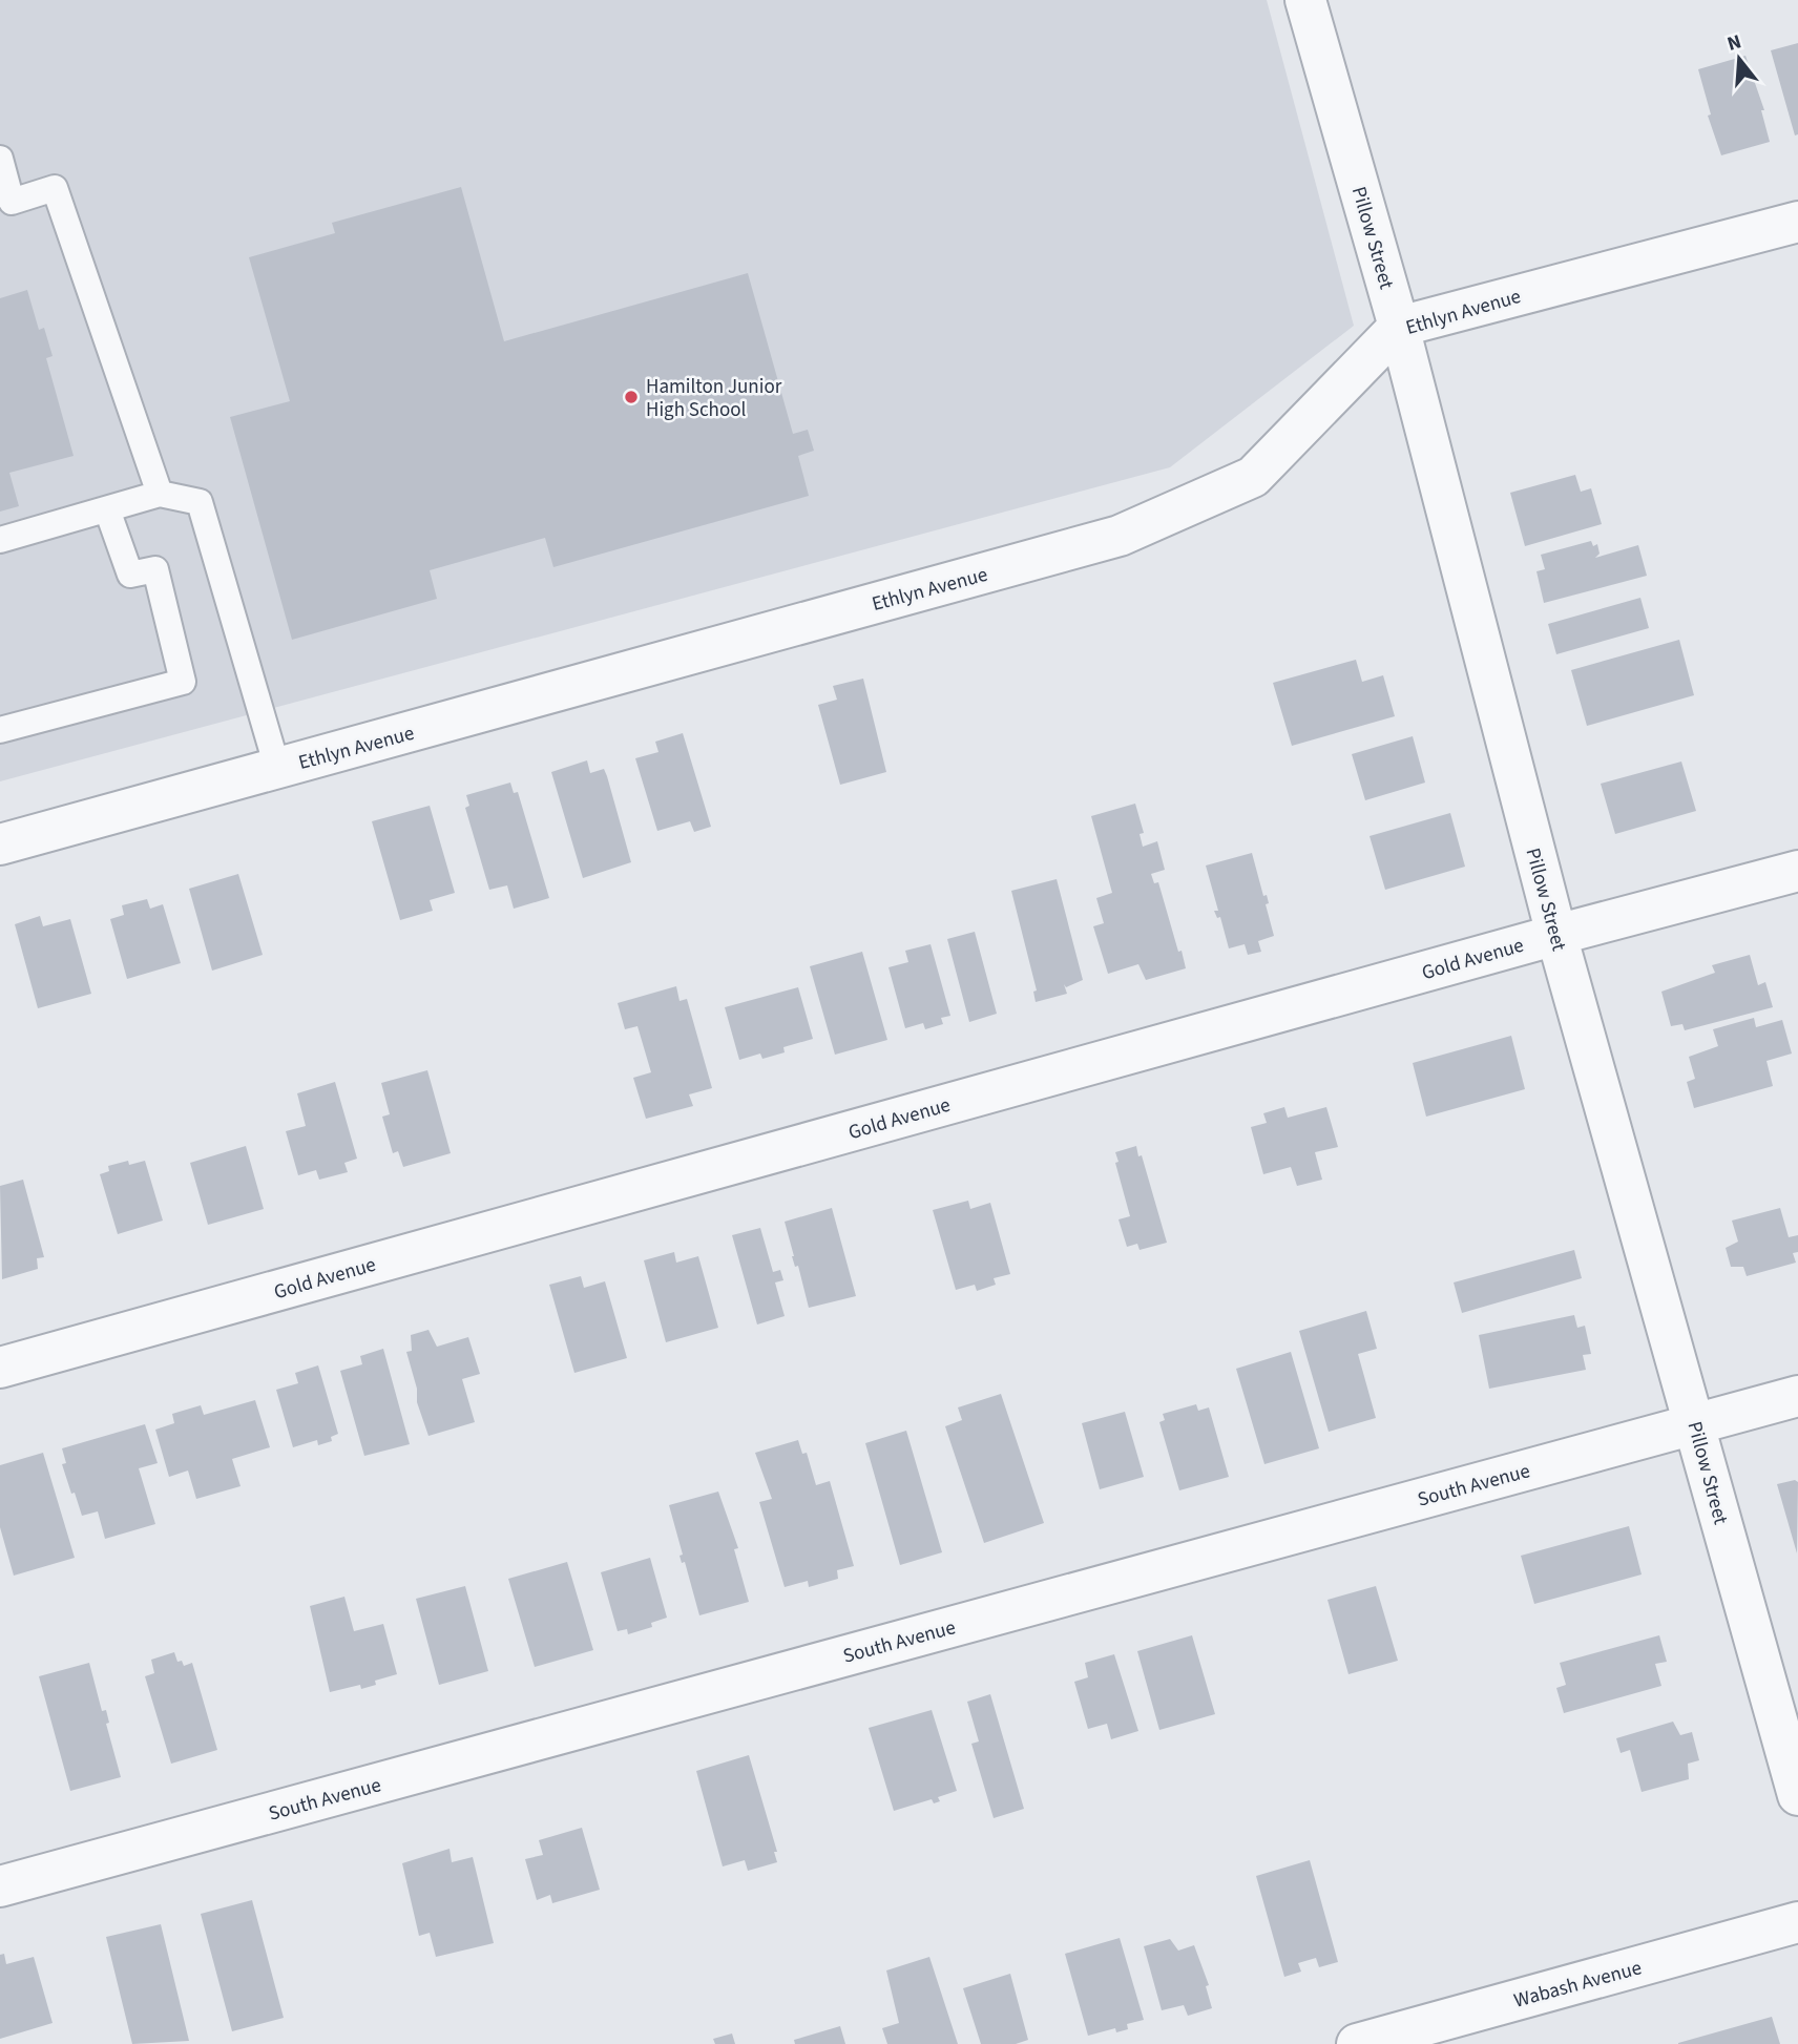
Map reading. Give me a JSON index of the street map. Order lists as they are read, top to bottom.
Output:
{
  "streets": {
    "street": [
      "Pillow Street",
      "Ethlyn Avenue",
      "Gold Avenue",
      "South Avenue",
      "Wabash Avenue"
    ]
  },
  "crossings": [
    ["Pillow Street", "Ethlyn Avenue"],
    ["Pillow Street", "Gold Avenue"],
    ["Pillow Street", "South Avenue"]
  ],
  "places": ["Hamilton Junior High School"],
  "north": "top"
}
